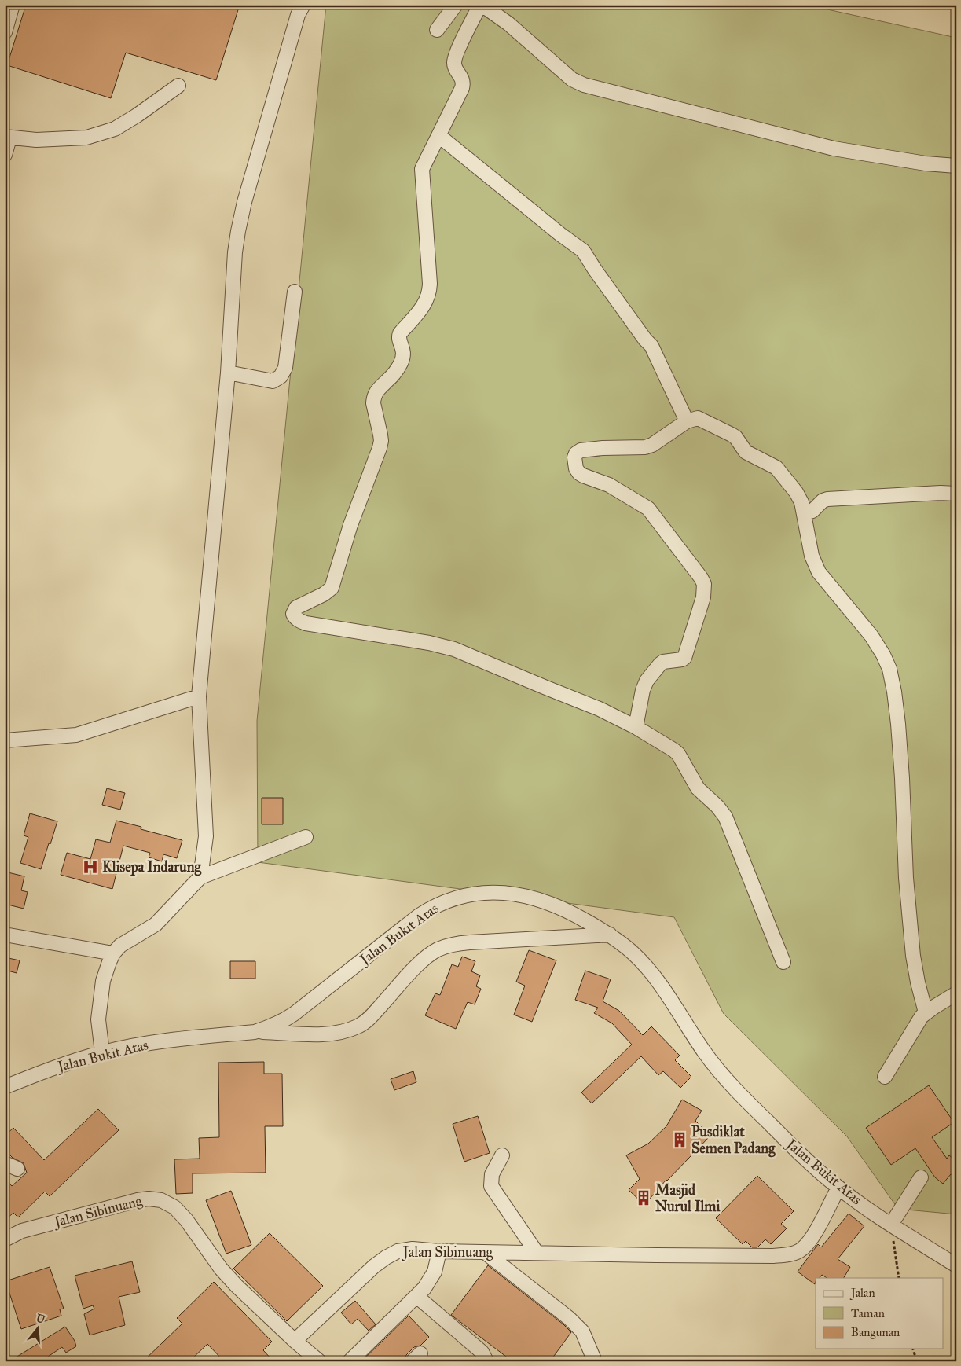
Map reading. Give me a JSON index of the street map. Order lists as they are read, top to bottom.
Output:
{
  "streets": {
    "street": ["Jalan Bukit Atas", "Jalan Sibinuang"]
  },
  "crossings": [
    ["Jalan Bukit Atas", "Jalan Sibinuang"]
  ],
  "places": {
    "hospital": ["Klisepa Indarung"],
    "building": ["Pusdiklat Semen Padang", "Masjid Nurul Ilmi"]
  },
  "legend": ["Jalan", "Taman", "Bangunan"],
  "north": "top"
}
